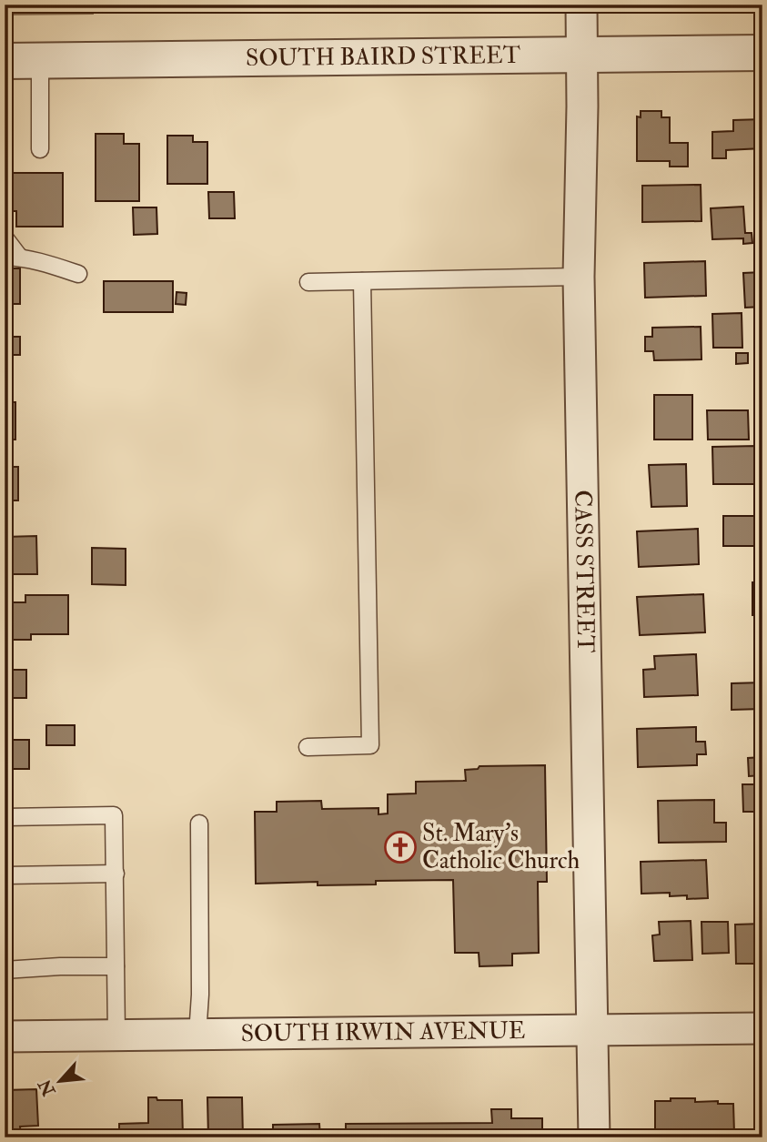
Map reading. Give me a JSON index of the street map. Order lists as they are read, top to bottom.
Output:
{
  "streets": {
    "street": ["SOUTH BAIRD STREET", "CASS STREET", "SOUTH IRWIN AVENUE"]
  },
  "crossings": [
    ["SOUTH BAIRD STREET", "CASS STREET"],
    ["CASS STREET", "SOUTH IRWIN AVENUE"]
  ],
  "places": {
    "church": ["St. Mary's Catholic Church"]
  },
  "north": "bottom left"
}
